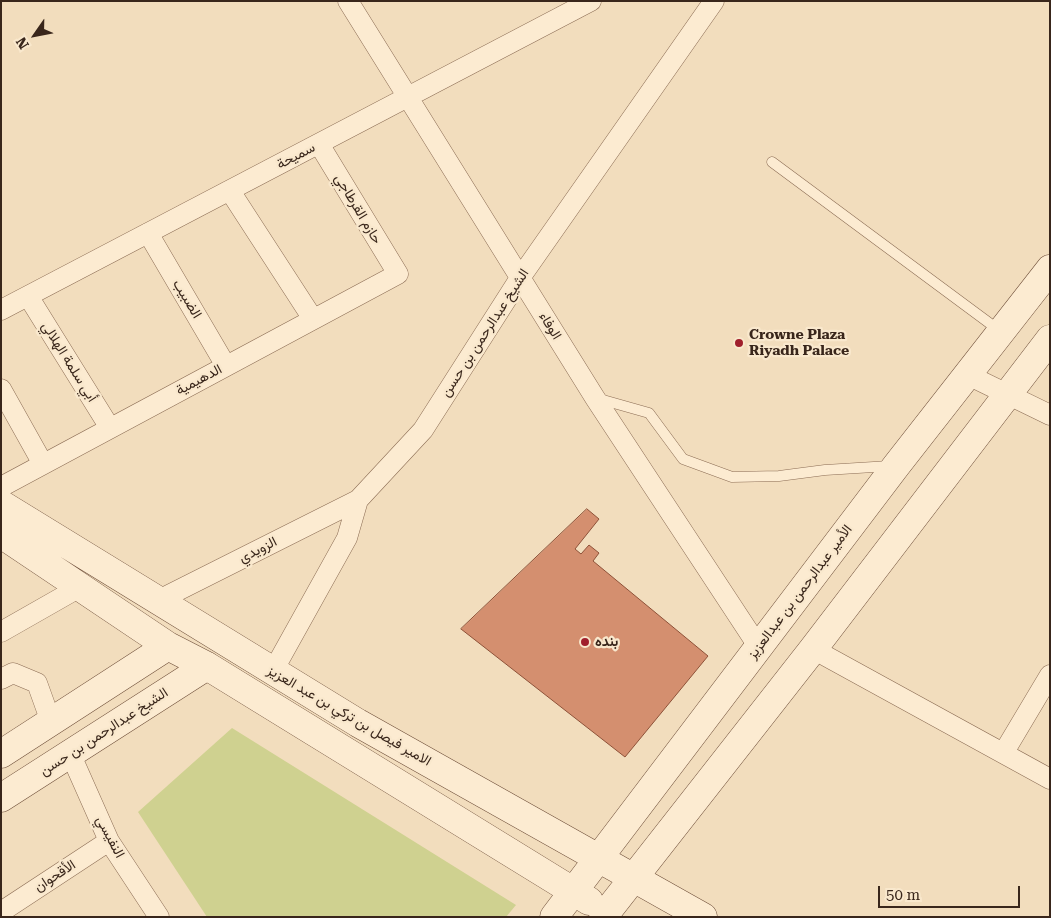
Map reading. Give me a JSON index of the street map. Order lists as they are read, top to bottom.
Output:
{
  "streets": {
    "street": [
      "سميحة",
      "حازم القرطاجي",
      "الضبيب",
      "الوفاء",
      "الشيخ عبدالرحمن بن حسن",
      "أبي سلمة الهلالي",
      "الدهيمية",
      "الزويدي",
      "الأمير عبدالرحمن بن عبدالعزيز",
      "الامير فيصل بن تركي بن عبد العزيز",
      "النفيسي",
      "الأقحوان"
    ]
  },
  "crossings": [
    ["سميحة", "حازم القرطاجي"],
    ["سميحة", "الضبيب"],
    ["سميحة", "الوفاء"],
    ["سميحة", "أبي سلمة الهلالي"],
    ["حازم القرطاجي", "الدهيمية"],
    ["الضبيب", "الدهيمية"],
    ["الوفاء", "الشيخ عبدالرحمن بن حسن"],
    ["الوفاء", "الأمير عبدالرحمن بن عبدالعزيز"],
    ["الشيخ عبدالرحمن بن حسن", "الزويدي"],
    ["الشيخ عبدالرحمن بن حسن", "الامير فيصل بن تركي بن عبد العزيز"],
    ["الشيخ عبدالرحمن بن حسن", "النفيسي"],
    ["أبي سلمة الهلالي", "الدهيمية"],
    ["الزويدي", "الامير فيصل بن تركي بن عبد العزيز"],
    ["الأمير عبدالرحمن بن عبدالعزيز", "الامير فيصل بن تركي بن عبد العزيز"],
    ["النفيسي", "الأقحوان"]
  ],
  "places": ["Crowne Plaza Riyadh Palace", "بنده"],
  "scale_bar": "50 m",
  "north": "bottom left"
}
